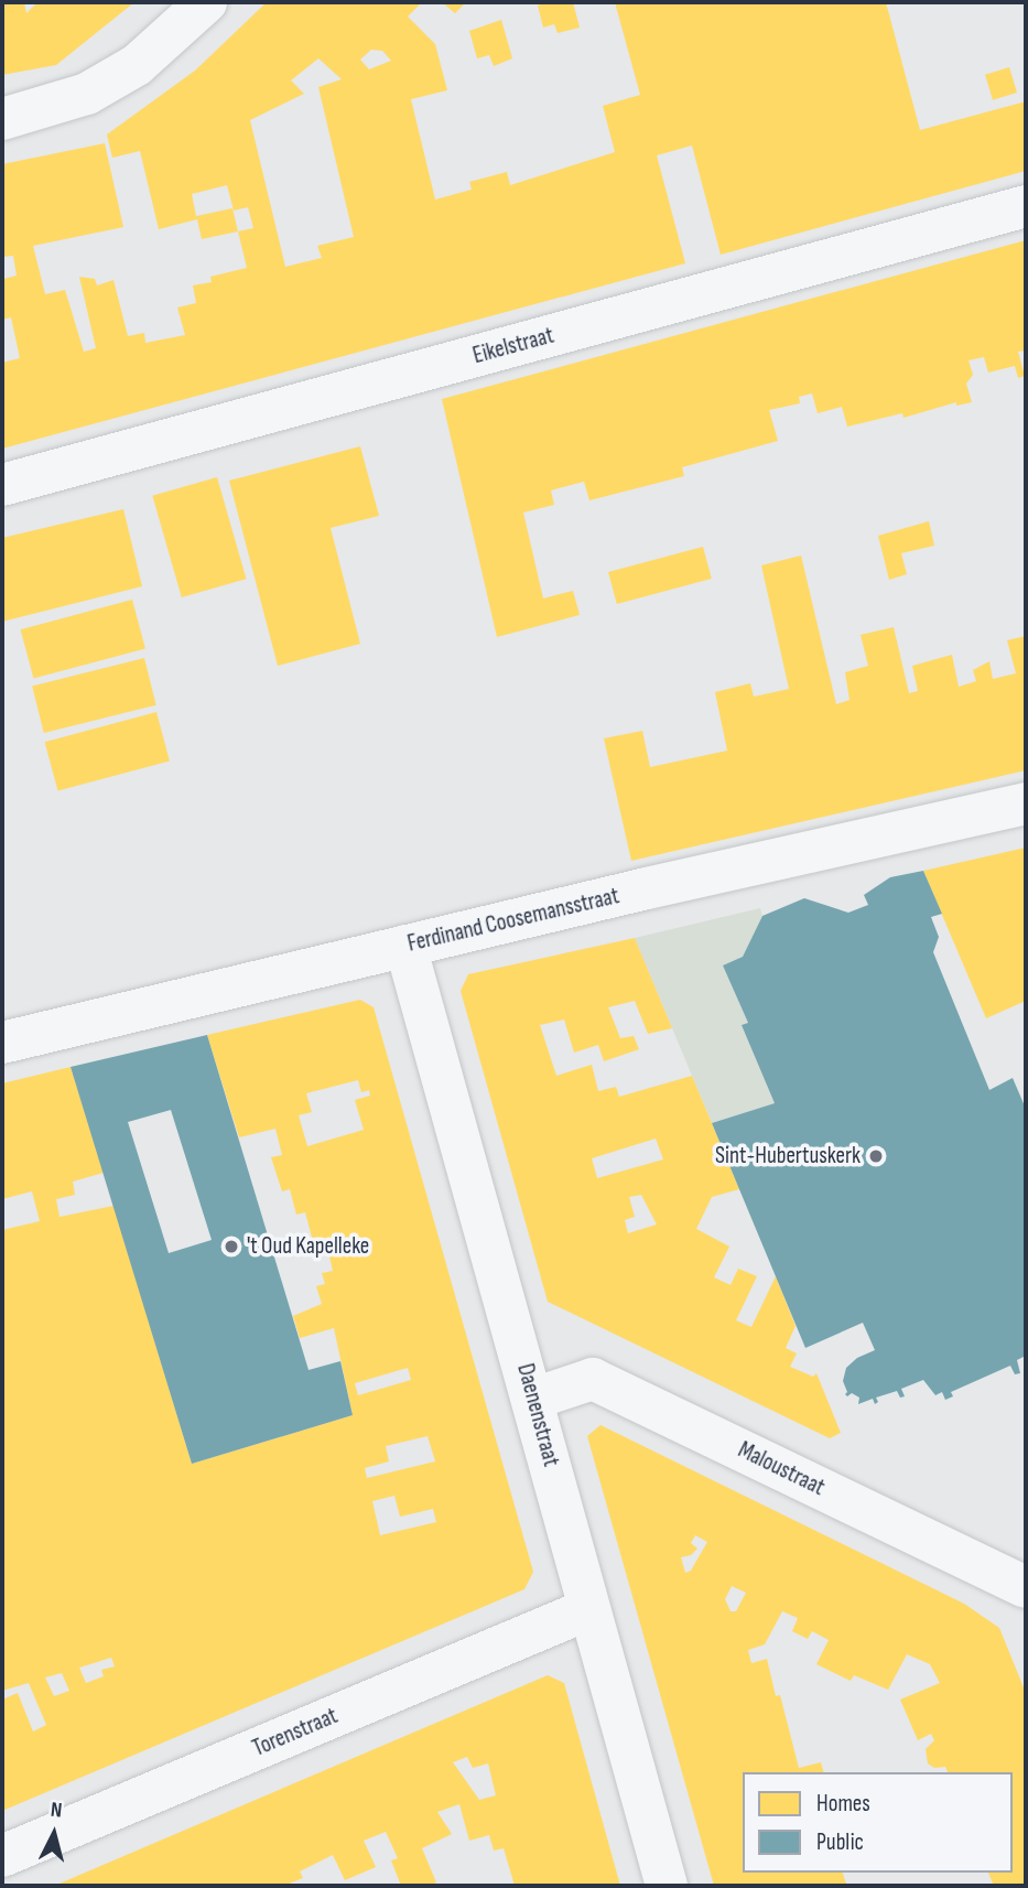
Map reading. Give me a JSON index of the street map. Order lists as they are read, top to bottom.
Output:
{
  "streets": {
    "street": [
      "Eikelstraat",
      "Ferdinand Coosemansstraat",
      "Daenenstraat",
      "Maloustraat",
      "Torenstraat"
    ]
  },
  "crossings": [
    ["Ferdinand Coosemansstraat", "Daenenstraat"],
    ["Daenenstraat", "Maloustraat"],
    ["Daenenstraat", "Torenstraat"]
  ],
  "places": ["Sint-Hubertuskerk", "'t Oud Kapelleke"],
  "legend": ["Homes", "Public"],
  "north": "top"
}
